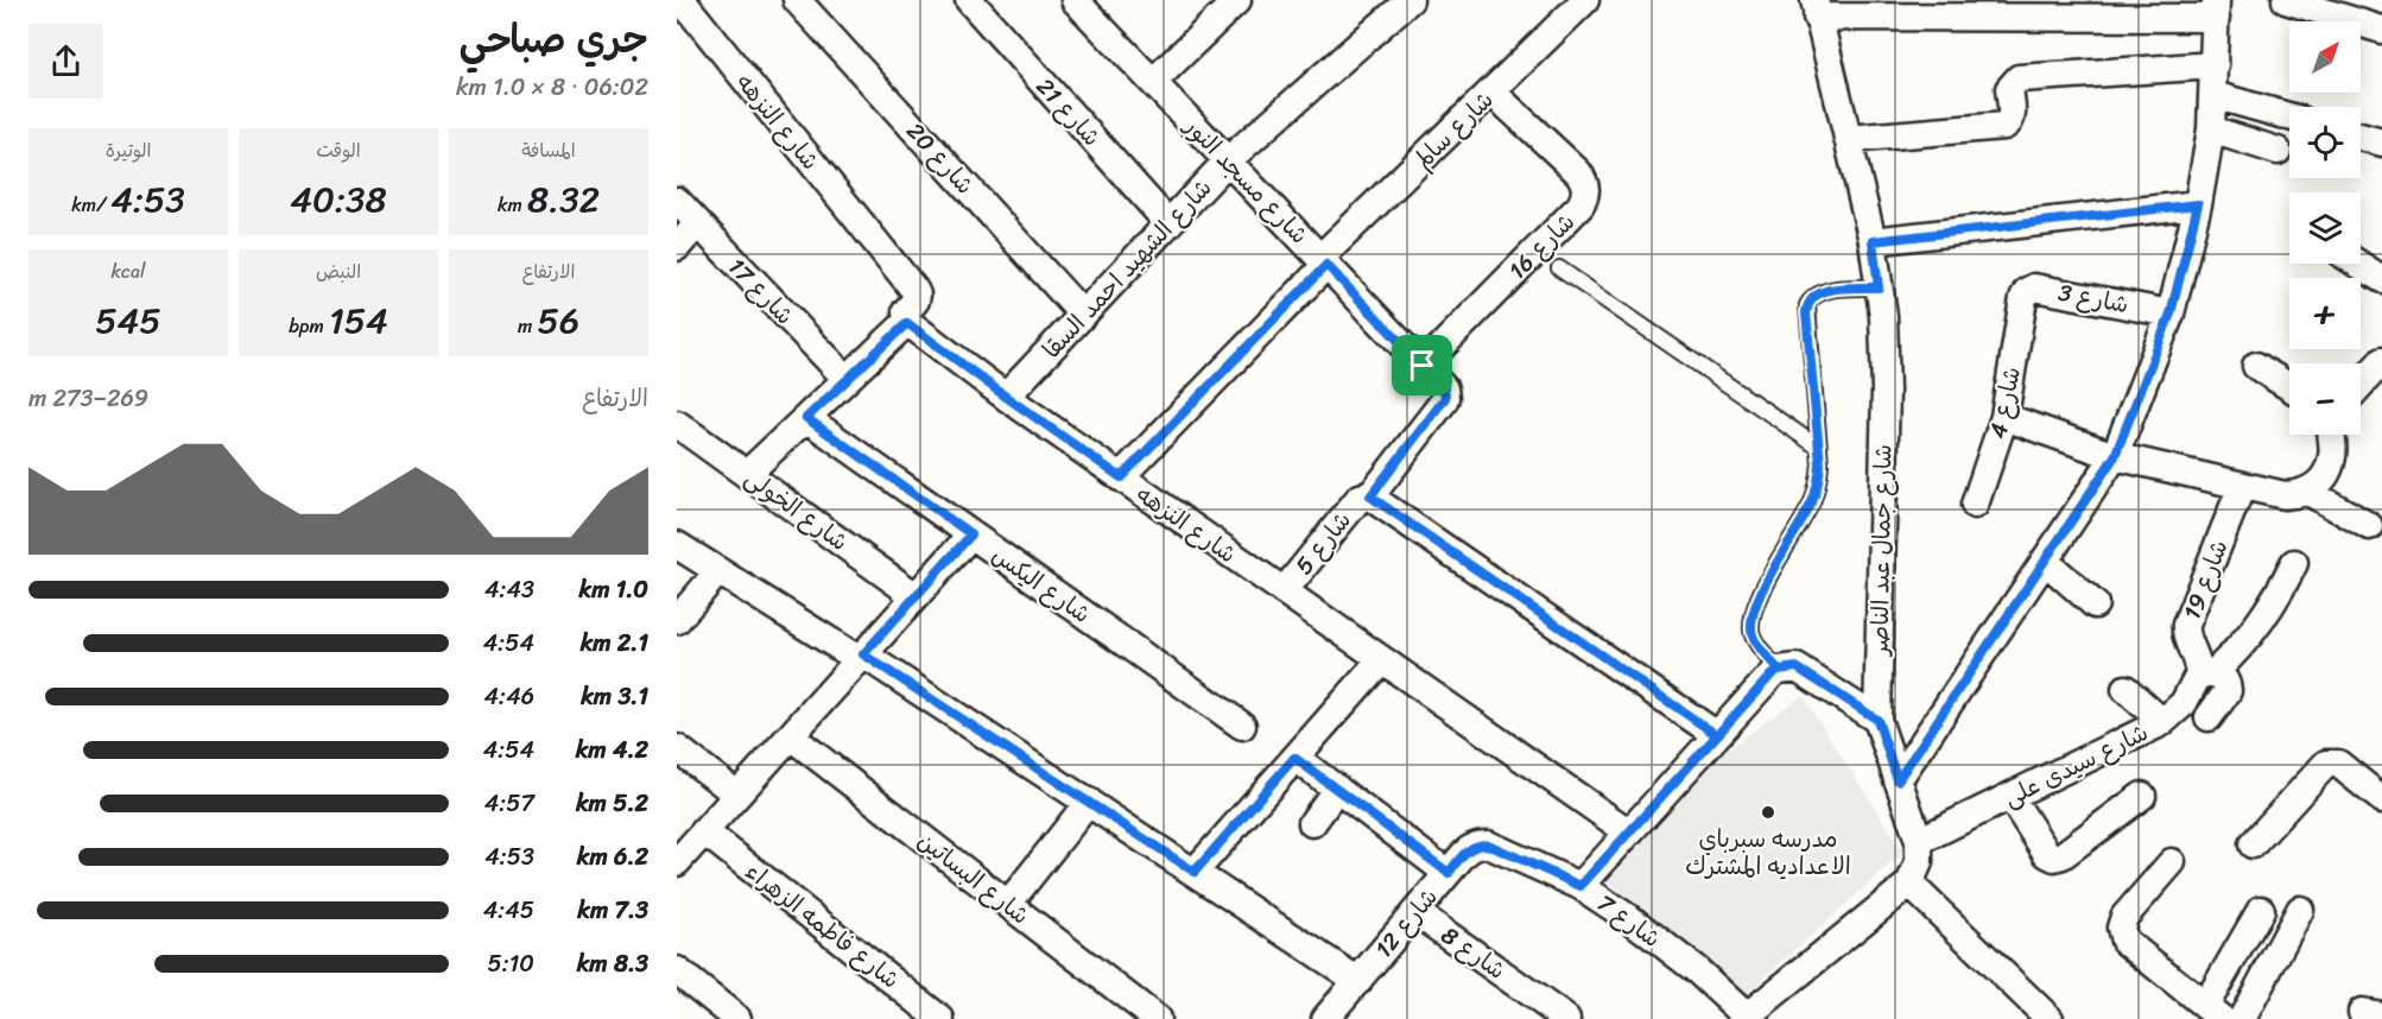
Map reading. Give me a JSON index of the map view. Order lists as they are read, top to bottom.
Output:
{
  "streets": {
    "street": [
      "شارع 21",
      "شارع النزهه",
      "شارع سالم",
      "شارع 20",
      "شارع مسجد النور",
      "شارع 16",
      "شارع الشهيد احمد السقا",
      "شارع 17",
      "شارع 3",
      "شارع 4",
      "شارع الخولى",
      "شارع 5",
      "شارع جمال عبد الناصر",
      "شارع 19",
      "شارع اليكس",
      "شارع سيدى على",
      "شارع البساتين",
      "شارع 7",
      "شارع 12",
      "شارع فاطمه الزهراء",
      "شارع 8"
    ]
  },
  "crossings": [
    ["شارع 21", "شارع الشهيد احمد السقا"],
    ["شارع النزهه", "شارع سالم"],
    ["شارع النزهه", "شارع الشهيد احمد السقا"],
    ["شارع النزهه", "شارع 5"],
    ["شارع سالم", "شارع مسجد النور"],
    ["شارع سالم", "شارع 16"],
    ["شارع 20", "شارع الشهيد احمد السقا"],
    ["شارع مسجد النور", "شارع 16"],
    ["شارع مسجد النور", "شارع الشهيد احمد السقا"],
    ["شارع مسجد النور", "شارع 5"],
    ["شارع 3", "شارع 4"],
    ["شارع جمال عبد الناصر", "شارع سيدى على"],
    ["شارع 19", "شارع سيدى على"],
    ["شارع 7", "شارع 12"],
    ["شارع 12", "شارع 8"]
  ],
  "places": ["مدرسه سبرباي الاعداديه المشترك"],
  "north": "top right",
  "page": {
    "heading": ["جري صباحي", "06:02 · 8 × 1.0 km"],
    "map_buttons": ["+", "−"],
    "stats": [
      ["المسافة", "8.32 km"],
      ["الوقت", "40:38"],
      ["الوتيرة", "4:53 /km"],
      ["الارتفاع", "56 m"],
      ["النبض", "154 bpm"],
      ["kcal", "545"]
    ],
    "chart": ["الارتفاع", "269–273 m"],
    "list": [
      {
        "name": "1.0 km",
        "note": "4:43"
      },
      {
        "name": "2.1 km",
        "note": "4:54"
      },
      {
        "name": "3.1 km",
        "note": "4:46"
      },
      {
        "name": "4.2 km",
        "note": "4:54"
      },
      {
        "name": "5.2 km",
        "note": "4:57"
      },
      {
        "name": "6.2 km",
        "note": "4:53"
      },
      {
        "name": "7.3 km",
        "note": "4:45"
      },
      {
        "name": "8.3 km",
        "note": "5:10"
      }
    ]
  }
}
